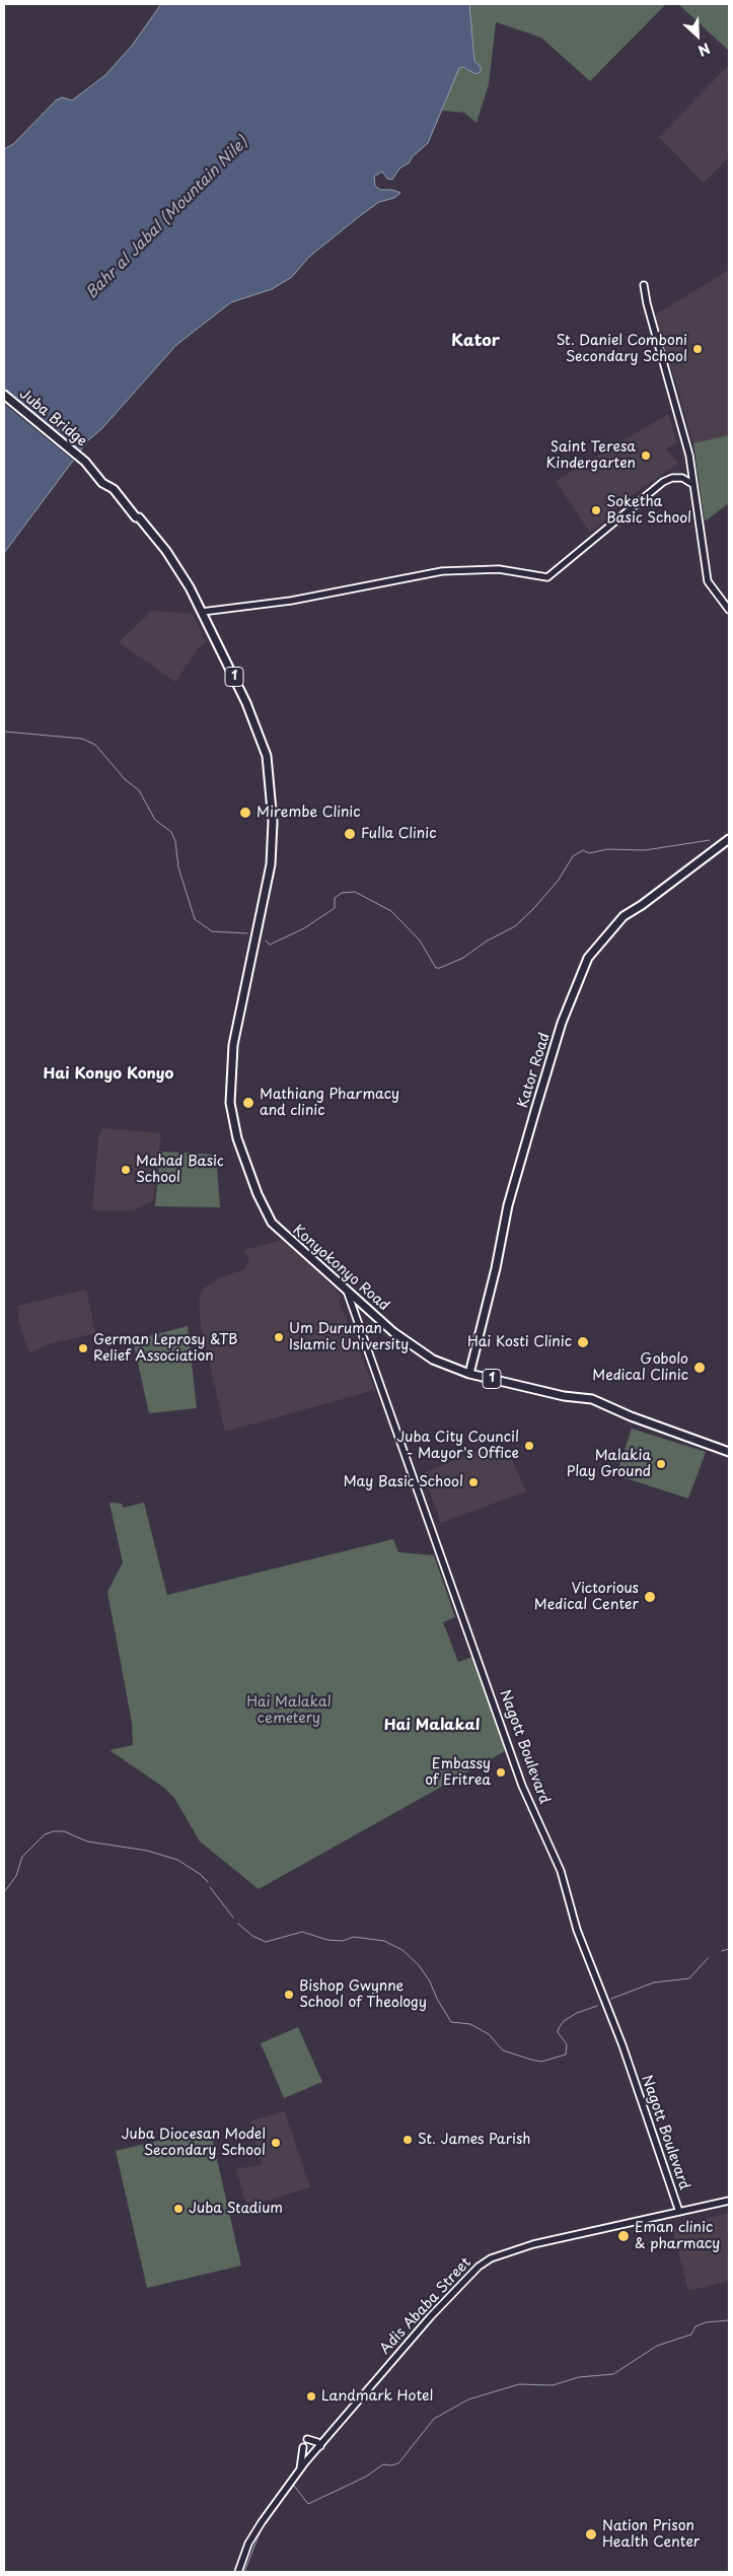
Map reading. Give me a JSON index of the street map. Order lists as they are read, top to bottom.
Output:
{
  "streets": {
    "main road": [
      "Juba Bridge",
      "1",
      "Kator Road",
      "Konyokonyo Road"
    ],
    "street": ["Nagott Boulevard", "Adis Ababa Street"]
  },
  "crossings": [
    ["Juba Bridge", "Konyokonyo Road"],
    ["Kator Road", "Konyokonyo Road"],
    ["Konyokonyo Road", "Nagott Boulevard"],
    ["Nagott Boulevard", "Adis Ababa Street"]
  ],
  "districts": ["Kator", "Hai Konyo Konyo", "Hai Malakal"],
  "water": ["Bahr al Jabal (Mountain Nile)"],
  "parks": ["Hai Malakal cemetery"],
  "places": [
    "St. Daniel Comboni Secondary School",
    "Saint Teresa Kindergarten",
    "Soketha Basic School",
    "Mirembe Clinic",
    "Fulla Clinic",
    "Mathiang Pharmacy and clinic",
    "Mahad Basic School",
    "Um Duruman Islamic University",
    "Hai Kosti Clinic",
    "German Leprosy &TB Relief Association",
    "Gobolo Medical Clinic",
    "Juba City Council - Mayor's Office",
    "Malakia Play Ground",
    "May Basic School",
    "Victorious Medical Center",
    "Embassy of Eritrea",
    "Bishop Gwynne School of Theology",
    "St. James Parish",
    "Juba Diocesan Model Secondary School",
    "Juba Stadium",
    "Eman clinic & pharmacy",
    "Landmark Hotel",
    "Nation Prison Health Center"
  ],
  "north": "bottom right"
}
